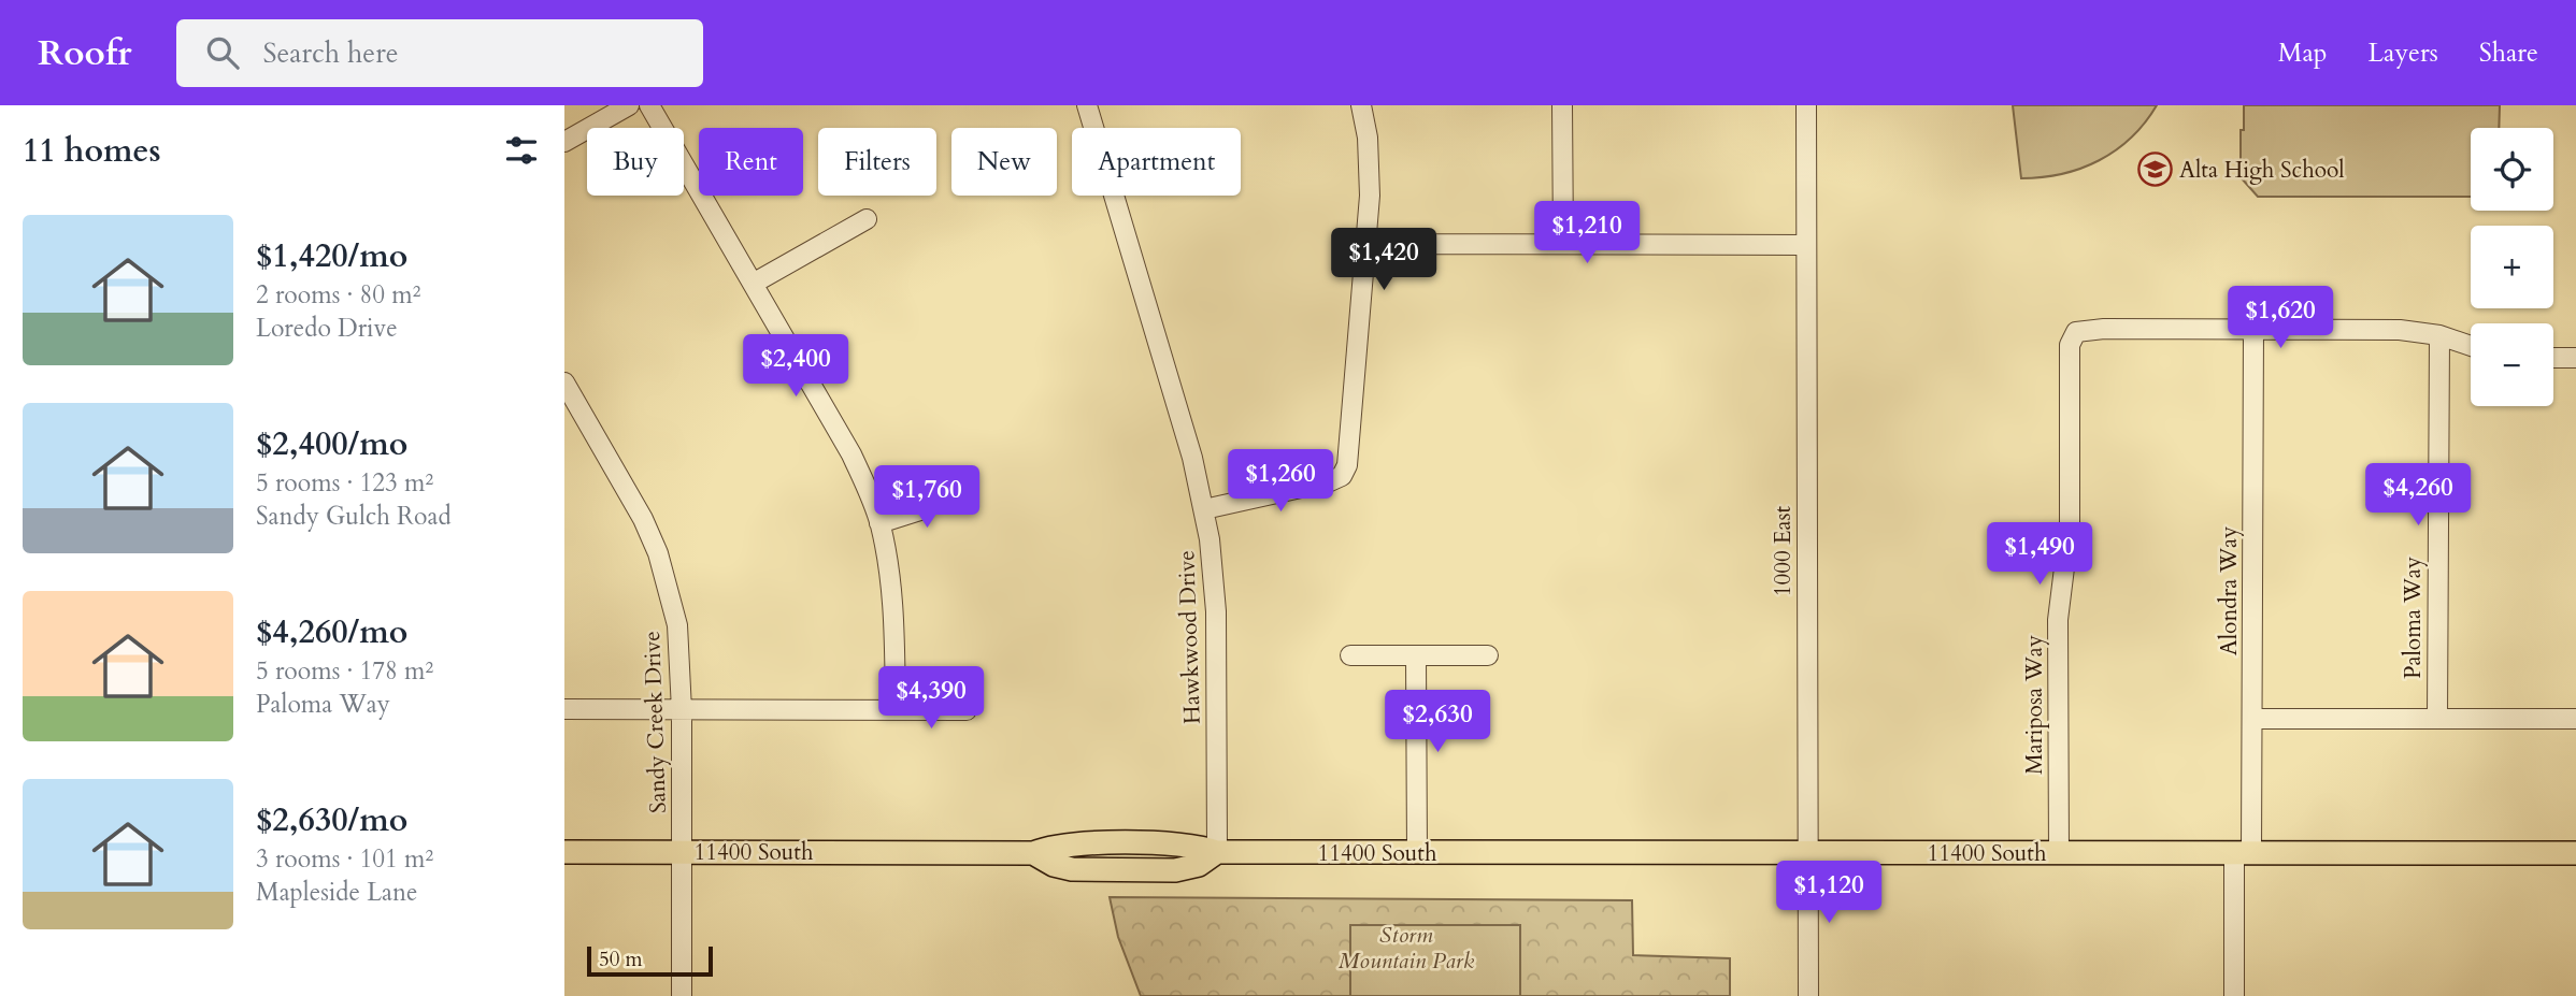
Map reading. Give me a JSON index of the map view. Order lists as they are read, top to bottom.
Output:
{
  "streets": {
    "main road": ["11400 South"],
    "street": [
      "1000 East",
      "Alondra Way",
      "Paloma Way",
      "Hawkwood Drive",
      "Mariposa Way",
      "Sandy Creek Drive"
    ]
  },
  "crossings": [
    ["1000 East", "11400 South"],
    ["Alondra Way", "Mariposa Way"],
    ["Alondra Way", "11400 South"],
    ["Hawkwood Drive", "11400 South"],
    ["Mariposa Way", "11400 South"],
    ["Sandy Creek Drive", "11400 South"]
  ],
  "parks": ["Storm Mountain Park"],
  "places": {
    "school or university": ["Alta High School"]
  },
  "scale_bar": "50 m",
  "page": {
    "header": "Roofr",
    "search": "Search here",
    "nav": ["Map", "Layers", "Share"],
    "heading": "11 homes",
    "map_buttons": ["+", "−"],
    "chip": [
      "Buy",
      "Rent",
      "Filters",
      "New",
      "Apartment"
    ],
    "list": [
      {
        "name": "$1,420/mo",
        "note": "2 rooms · 80 m² · Loredo Drive"
      },
      {
        "name": "$2,400/mo",
        "note": "5 rooms · 123 m² · Sandy Gulch Road"
      },
      {
        "name": "$4,260/mo",
        "note": "5 rooms · 178 m² · Paloma Way"
      },
      {
        "name": "$2,630/mo",
        "note": "3 rooms · 101 m² · Mapleside Lane"
      }
    ],
    "price": [
      "$1,210",
      "$1,420",
      "$1,620",
      "$2,400",
      "$1,260",
      "$4,260",
      "$1,760",
      "$1,490",
      "$4,390",
      "$2,630",
      "$1,120"
    ],
    "scale": "50 m"
  }
}
